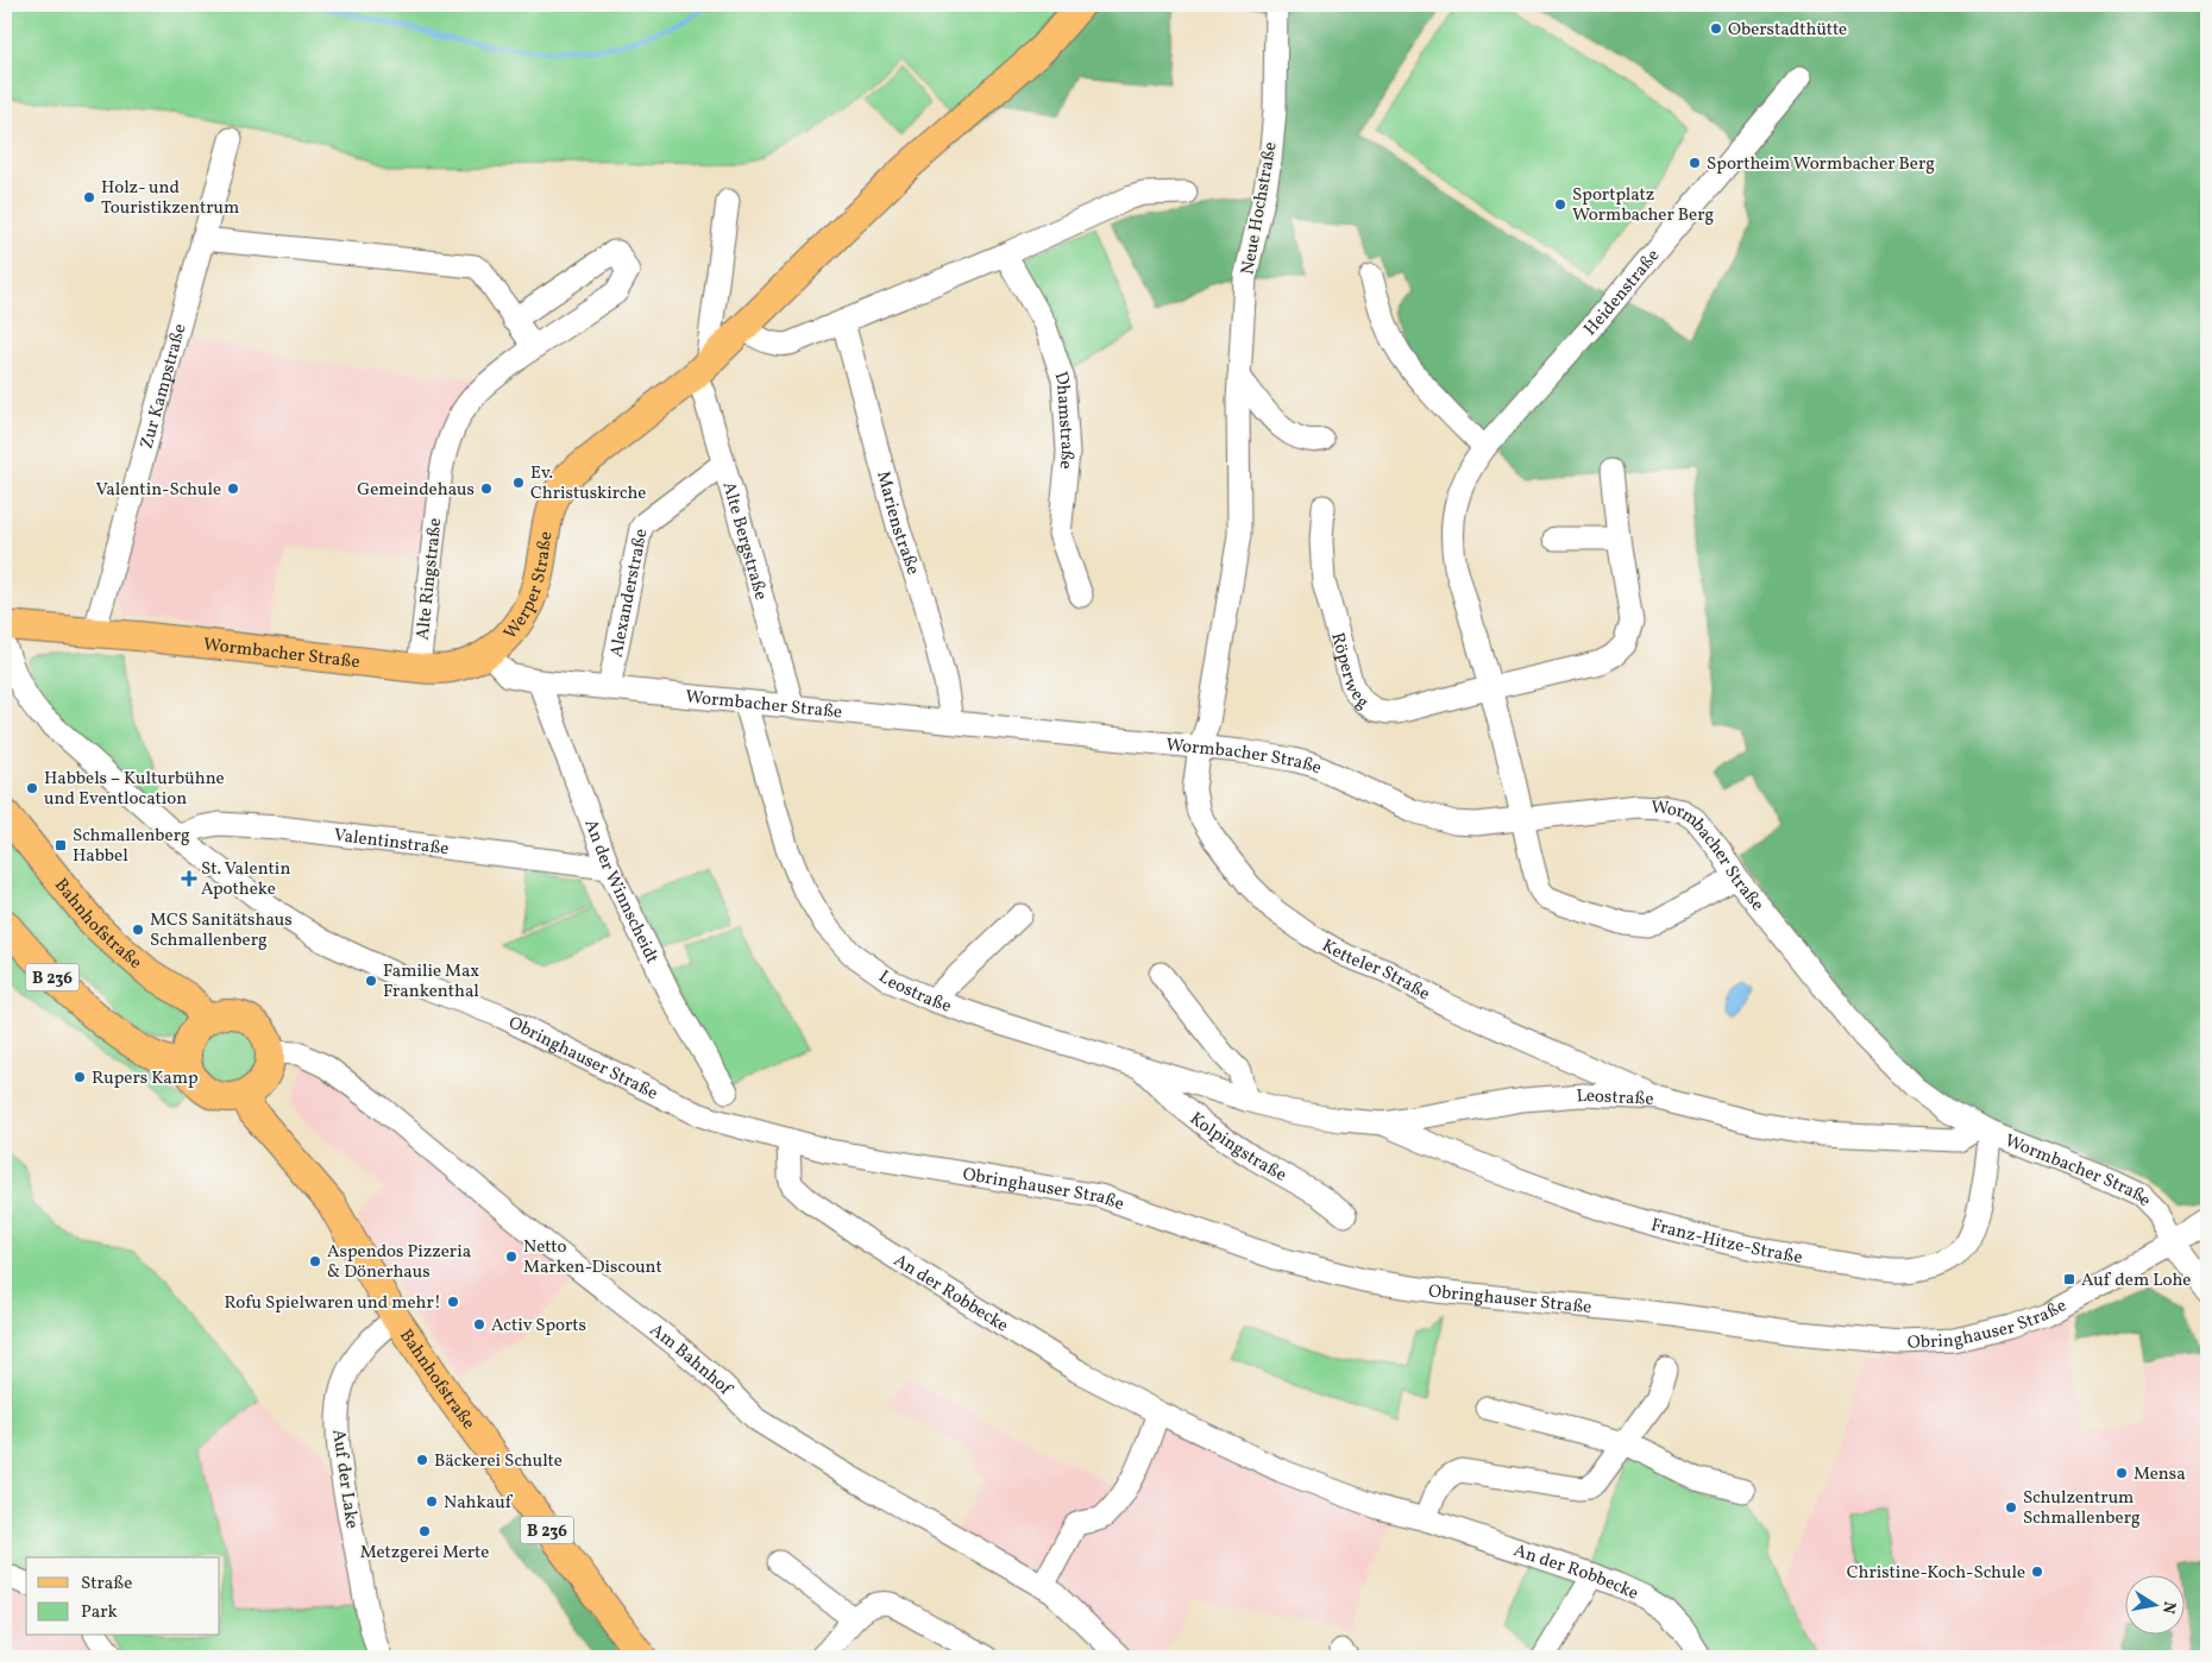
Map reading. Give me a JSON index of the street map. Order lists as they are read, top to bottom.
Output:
{
  "streets": {
    "main road": [
      "Werper Straße",
      "Wormbacher Straße",
      "Bahnhofstraße",
      "B 236"
    ],
    "street": [
      "Neue Hochstraße",
      "Heidenstraße",
      "Zur Kampstraße",
      "Dhamstraße",
      "Marienstraße",
      "Alte Bergstraße",
      "Alte Ringstraße",
      "Alexanderstraße",
      "Röperweg",
      "Valentinstraße",
      "An der Winnscheidt",
      "Ketteler Straße",
      "Leostraße",
      "Obringhauser Straße",
      "Kolpingstraße",
      "Franz-Hitze-Straße",
      "An der Robbecke",
      "Am Bahnhof",
      "Auf der Lake"
    ]
  },
  "crossings": [
    ["Neue Hochstraße", "Wormbacher Straße"],
    ["Neue Hochstraße", "Ketteler Straße"],
    ["Heidenstraße", "Wormbacher Straße"],
    ["Heidenstraße", "Röperweg"],
    ["Zur Kampstraße", "Wormbacher Straße"],
    ["Marienstraße", "Wormbacher Straße"],
    ["Alte Bergstraße", "Werper Straße"],
    ["Alte Bergstraße", "Alexanderstraße"],
    ["Alte Bergstraße", "Wormbacher Straße"],
    ["Alte Ringstraße", "Wormbacher Straße"],
    ["Werper Straße", "Wormbacher Straße"],
    ["Alexanderstraße", "Wormbacher Straße"],
    ["Wormbacher Straße", "An der Winnscheidt"],
    ["Wormbacher Straße", "Ketteler Straße"],
    ["Wormbacher Straße", "Leostraße"],
    ["Wormbacher Straße", "Obringhauser Straße"],
    ["Wormbacher Straße", "Franz-Hitze-Straße"],
    ["Valentinstraße", "An der Winnscheidt"],
    ["Valentinstraße", "Obringhauser Straße"],
    ["Bahnhofstraße", "B 236"],
    ["Bahnhofstraße", "Am Bahnhof"],
    ["Bahnhofstraße", "Auf der Lake"],
    ["Ketteler Straße", "Leostraße"],
    ["B 236", "Am Bahnhof"],
    ["Leostraße", "Kolpingstraße"],
    ["Leostraße", "Franz-Hitze-Straße"],
    ["Obringhauser Straße", "An der Robbecke"]
  ],
  "places": {
    "other": [
      "Oberstadthütte",
      "Sportheim Wormbacher Berg",
      "Holz- und Touristikzentrum",
      "Sportplatz Wormbacher Berg",
      "Ev. Christuskirche",
      "Valentin-Schule",
      "Gemeindehaus",
      "Habbels – Kulturbühne und Eventlocation",
      "MCS Sanitätshaus Schmallenberg",
      "Familie Max Frankenthal",
      "Rupers Kamp",
      "Netto Marken-Discount",
      "Aspendos Pizzeria & Dönerhaus",
      "Rofu Spielwaren und mehr!",
      "Activ Sports",
      "Bäckerei Schulte",
      "Mensa",
      "Nahkauf",
      "Schulzentrum Schmallenberg",
      "Metzgerei Merte",
      "Christine-Koch-Schule"
    ],
    "transit": ["Schmallenberg Habbel", "Auf dem Lohe"],
    "health": ["St. Valentin Apotheke"]
  },
  "legend": ["Straße", "Park"],
  "north": "right"
}
